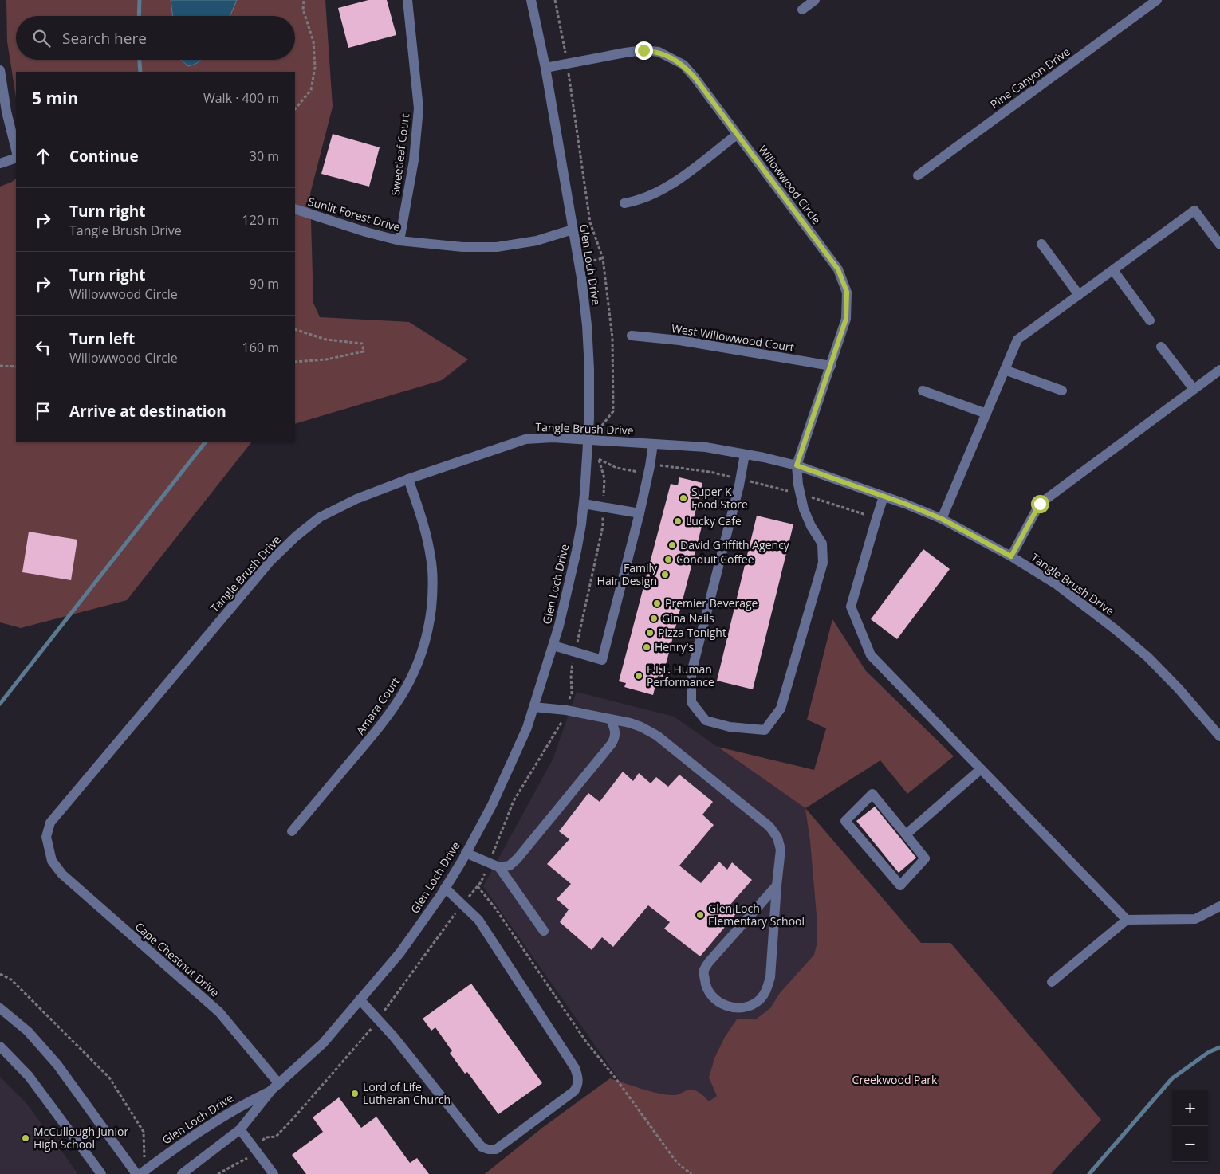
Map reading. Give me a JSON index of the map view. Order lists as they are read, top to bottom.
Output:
{
  "streets": {
    "street": [
      "Pine Canyon Drive",
      "Sweetleaf Court",
      "Willowwood Circle",
      "Sunlit Forest Drive",
      "Glen Loch Drive",
      "West Willowwood Court",
      "Tangle Brush Drive",
      "Amara Court",
      "Cape Chestnut Drive"
    ]
  },
  "crossings": [
    ["Sweetleaf Court", "Sunlit Forest Drive"],
    ["Willowwood Circle", "Glen Loch Drive"],
    ["Willowwood Circle", "West Willowwood Court"],
    ["Willowwood Circle", "Tangle Brush Drive"],
    ["Sunlit Forest Drive", "Glen Loch Drive"],
    ["Glen Loch Drive", "Tangle Brush Drive"],
    ["Glen Loch Drive", "Cape Chestnut Drive"],
    ["Tangle Brush Drive", "Amara Court"],
    ["Tangle Brush Drive", "Cape Chestnut Drive"]
  ],
  "parks": ["Creekwood Park"],
  "places": [
    "Super K Food Store",
    "Lucky Cafe",
    "David Griffith Agency",
    "Conduit Coffee",
    "Family Hair Design",
    "Premier Beverage",
    "Gina Nails",
    "Pizza Tonight",
    "Henry's",
    "F.I.T. Human Performance",
    "Glen Loch Elementary School",
    "Lord of Life Lutheran Church",
    "McCullough Junior High School"
  ],
  "page": {
    "search": "Search here",
    "heading": ["5 min", "Walk · 400 m"],
    "list": [
      ["Continue", "30 m"],
      ["Turn right", "Tangle Brush Drive", "120 m"],
      ["Turn right", "Willowwood Circle", "90 m"],
      ["Turn left", "Willowwood Circle", "160 m"],
      "Arrive at destination"
    ],
    "map_buttons": ["+", "−"]
  }
}
